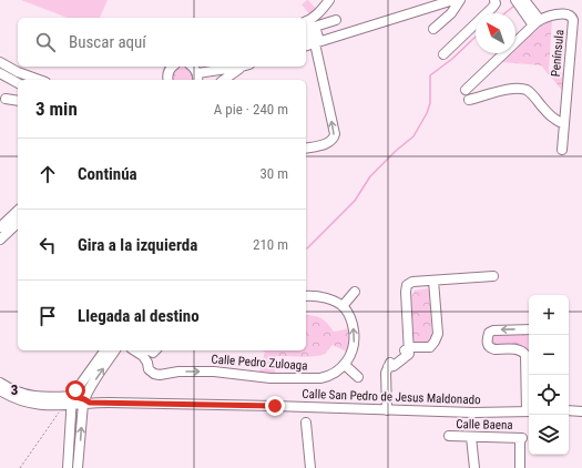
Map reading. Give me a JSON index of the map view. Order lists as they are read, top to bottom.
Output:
{
  "streets": {
    "street": [
      "Península",
      "Calle Pedro Zuloaga",
      "Calle San Pedro de Jesus Maldonado",
      "Calle Baena"
    ]
  },
  "one_way": ["Calle Pedro Zuloaga"],
  "north": "top left",
  "page": {
    "search": "Buscar aquí",
    "heading": ["3 min", "A pie · 240 m"],
    "list": [
      ["Continúa", "30 m"],
      ["Gira a la izquierda", "210 m"],
      "Llegada al destino"
    ],
    "map_buttons": ["+", "−"]
  },
  "grid": {
    "rows": ["3"]
  }
}
